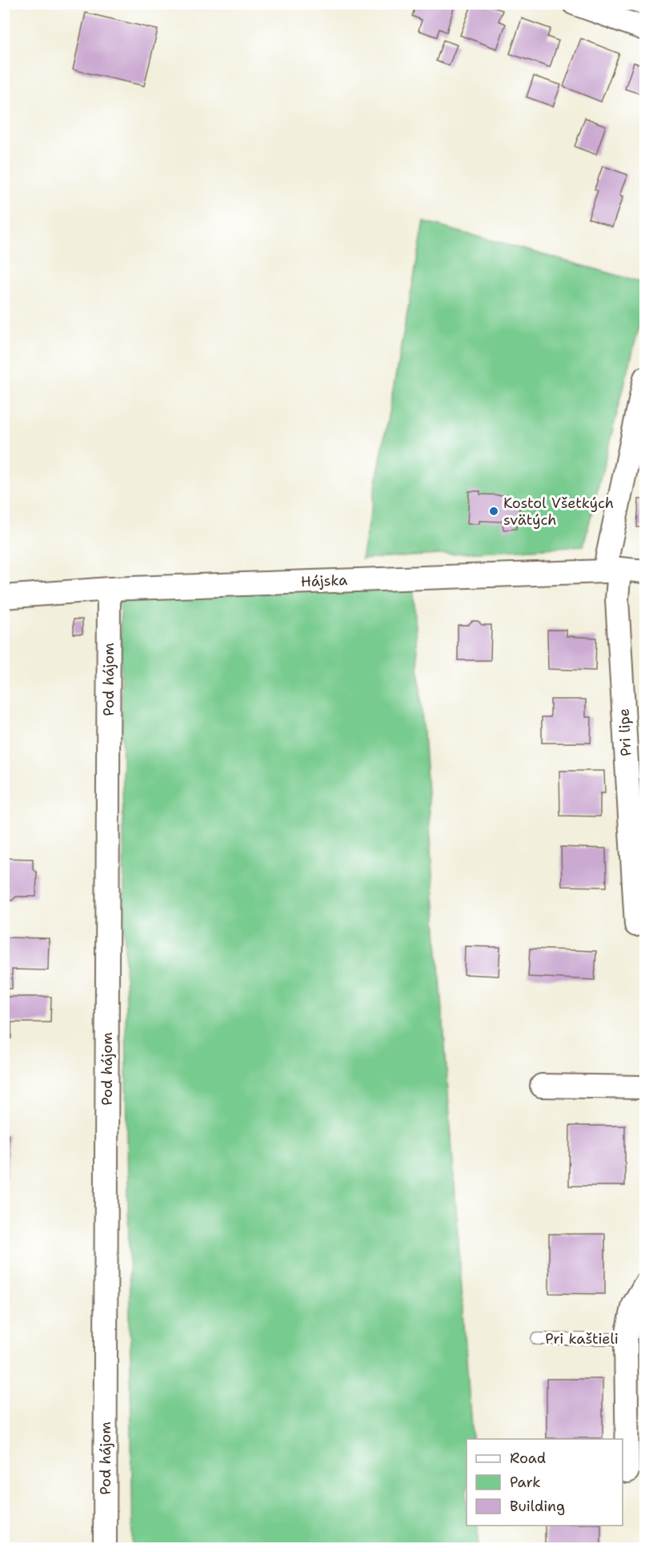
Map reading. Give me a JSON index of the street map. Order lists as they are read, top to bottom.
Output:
{
  "streets": {
    "street": [
      "Hájska",
      "Pod hájom",
      "Pri lipe",
      "Pri kaštieli"
    ]
  },
  "crossings": [
    ["Hájska", "Pod hájom"],
    ["Hájska", "Pri lipe"]
  ],
  "places": ["Kostol Všetkých svätých"],
  "legend": ["Road", "Park", "Building"]
}
